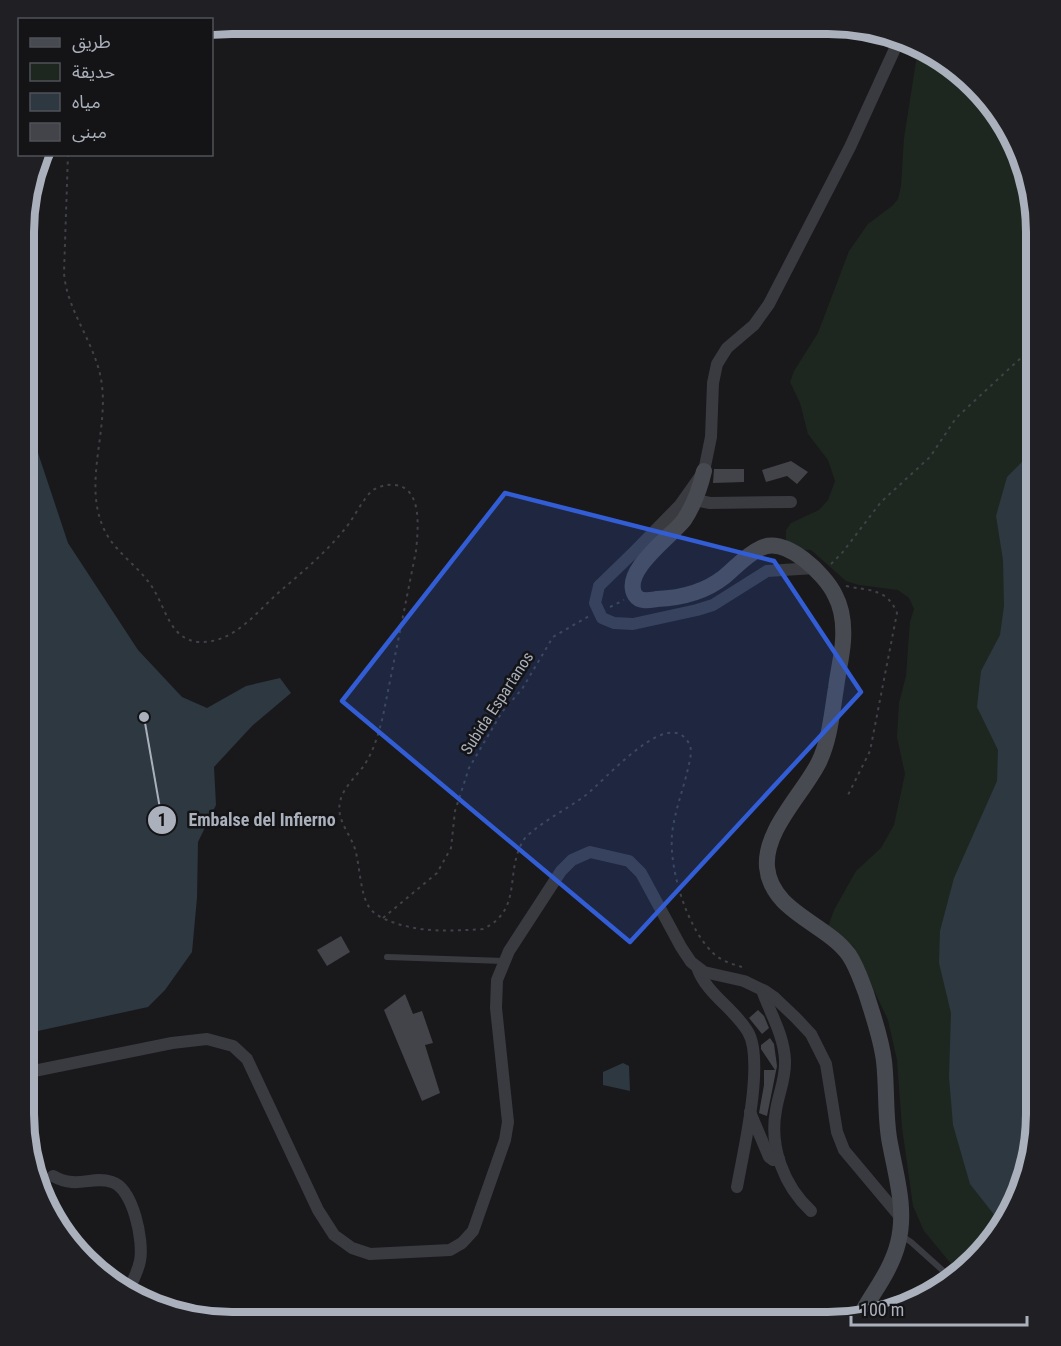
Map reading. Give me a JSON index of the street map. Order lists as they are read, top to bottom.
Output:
{
  "streets": {
    "path": ["Subida Espartanos"]
  },
  "places": ["Embalse del Infierno"],
  "legend": [
    "طريق",
    "حديقة",
    "مياه",
    "مبنى"
  ],
  "scale_bar": "100 m"
}
